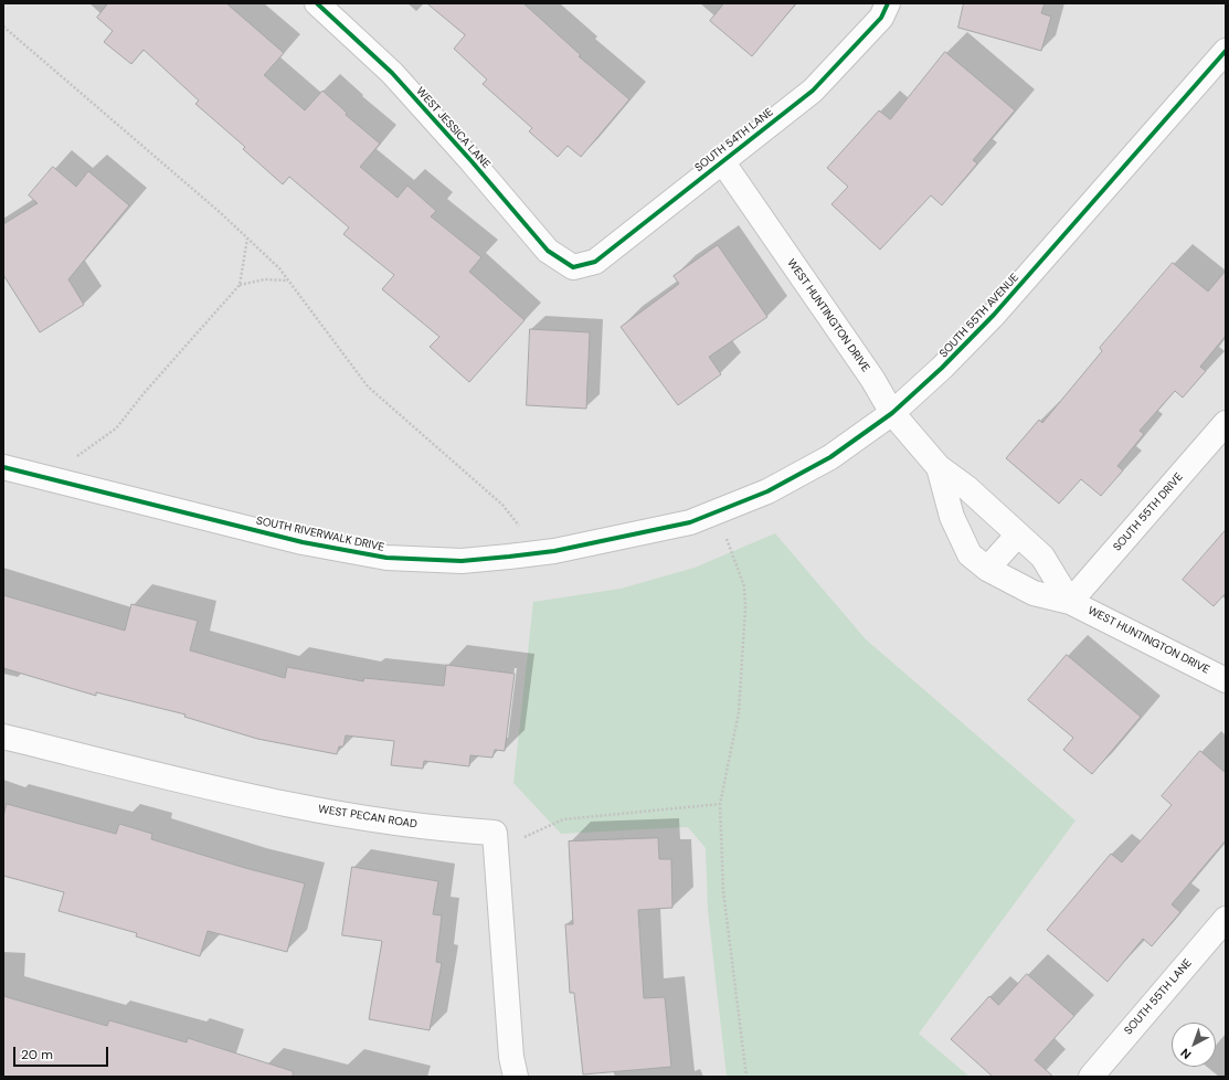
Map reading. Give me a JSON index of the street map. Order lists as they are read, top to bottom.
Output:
{
  "streets": {
    "street": [
      "WEST JESSICA LANE",
      "SOUTH 54TH LANE",
      "WEST HUNTINGTON DRIVE",
      "SOUTH 55TH AVENUE",
      "SOUTH 55TH DRIVE",
      "SOUTH RIVERWALK DRIVE",
      "WEST PECAN ROAD",
      "SOUTH 55TH LANE"
    ]
  },
  "crossings": [
    ["WEST JESSICA LANE", "SOUTH 54TH LANE"],
    ["SOUTH 54TH LANE", "WEST HUNTINGTON DRIVE"],
    ["WEST HUNTINGTON DRIVE", "SOUTH 55TH AVENUE"],
    ["WEST HUNTINGTON DRIVE", "SOUTH 55TH DRIVE"],
    ["SOUTH 55TH AVENUE", "SOUTH RIVERWALK DRIVE"]
  ],
  "scale_bar": "20 m",
  "north": "bottom left"
}
